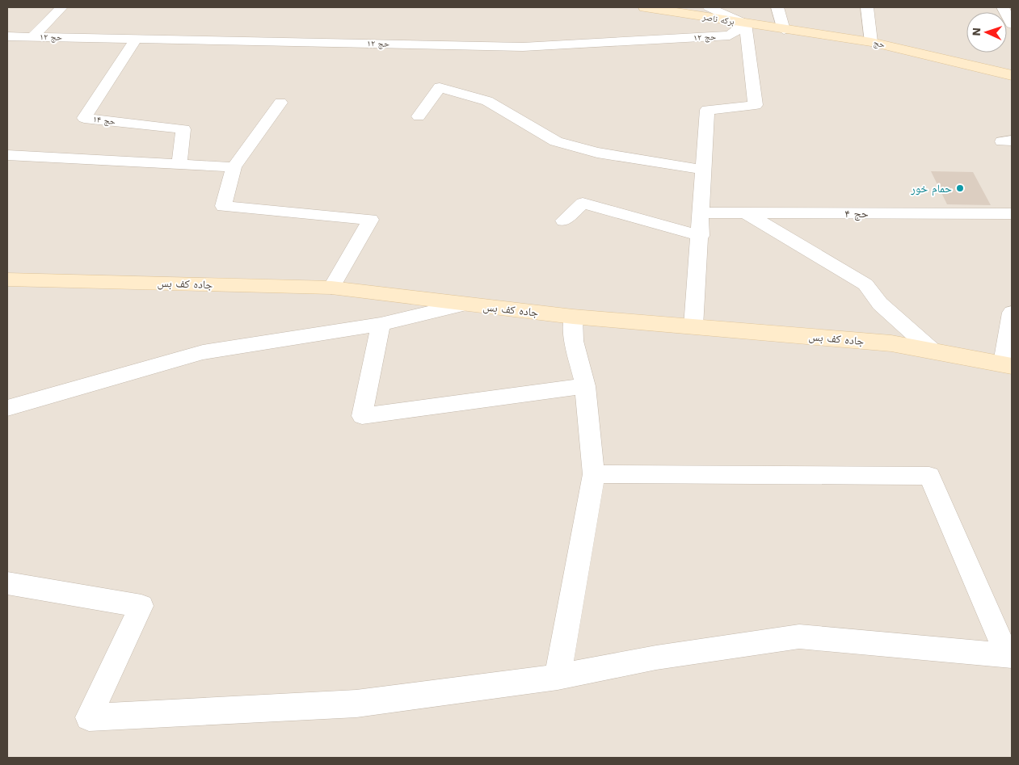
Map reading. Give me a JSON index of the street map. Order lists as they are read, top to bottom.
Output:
{
  "streets": {
    "street": [
      "برکه ناصر",
      "حج ۱۲",
      "حج",
      "حج ۱۴",
      "حج ۴",
      "جاده کف بس"
    ]
  },
  "crossings": [
    ["برکه ناصر", "حج ۱۲"],
    ["برکه ناصر", "حج"],
    ["حج ۱۲", "حج"],
    ["حج ۱۲", "حج ۱۴"]
  ],
  "places": ["حمام خور"],
  "north": "left"
}
